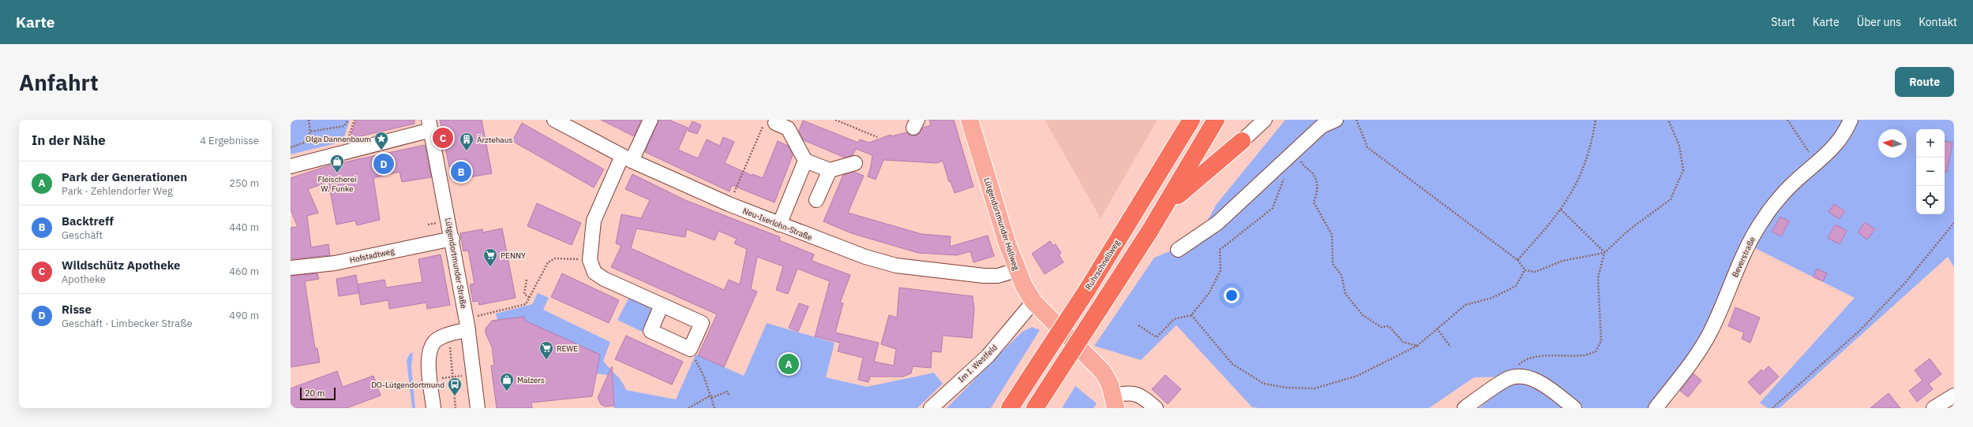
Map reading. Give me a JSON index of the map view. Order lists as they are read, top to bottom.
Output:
{
  "streets": {
    "highway": ["Ruhrschnellweg"],
    "main road": ["Lütgendortmunder Hellweg"],
    "street": [
      "Neu-Iserlohn-Straße",
      "Hofstadtweg",
      "Beverstraße",
      "Lütgendortmunder Straße",
      "Im I. Westfeld"
    ]
  },
  "crossings": [
    ["Neu-Iserlohn-Straße", "Lütgendortmunder Hellweg"],
    ["Lütgendortmunder Hellweg", "Im I. Westfeld"],
    ["Hofstadtweg", "Lütgendortmunder Straße"]
  ],
  "places": {
    "place": ["Olga Dannenbaum"],
    "building": ["Ärztehaus"],
    "shop": ["Fleischerei W. Funke", "Malzers"],
    "supermarket": ["PENNY", "REWE"],
    "bus stop": ["DO-Lütgendortmund"]
  },
  "scale_bar": "20 m",
  "north": "left",
  "page": {
    "header": "Karte",
    "nav": [
      "Start",
      "Karte",
      "Über uns",
      "Kontakt"
    ],
    "buttons": "Route",
    "title": "Anfahrt",
    "heading": ["In der Nähe", "4 Ergebnisse"],
    "pins": [
      "C",
      "D",
      "B",
      "A"
    ],
    "map_buttons": ["+", "−"],
    "list": [
      {
        "mark": "A",
        "name": "Park der Generationen",
        "note": "Park · Zehlendorfer Weg",
        "value": "250 m"
      },
      {
        "mark": "B",
        "name": "Backtreff",
        "note": "Geschäft",
        "value": "440 m"
      },
      {
        "mark": "C",
        "name": "Wildschütz Apotheke",
        "note": "Apotheke",
        "value": "460 m"
      },
      {
        "mark": "D",
        "name": "Risse",
        "note": "Geschäft · Limbecker Straße",
        "value": "490 m"
      }
    ],
    "scale": "20 m"
  }
}
